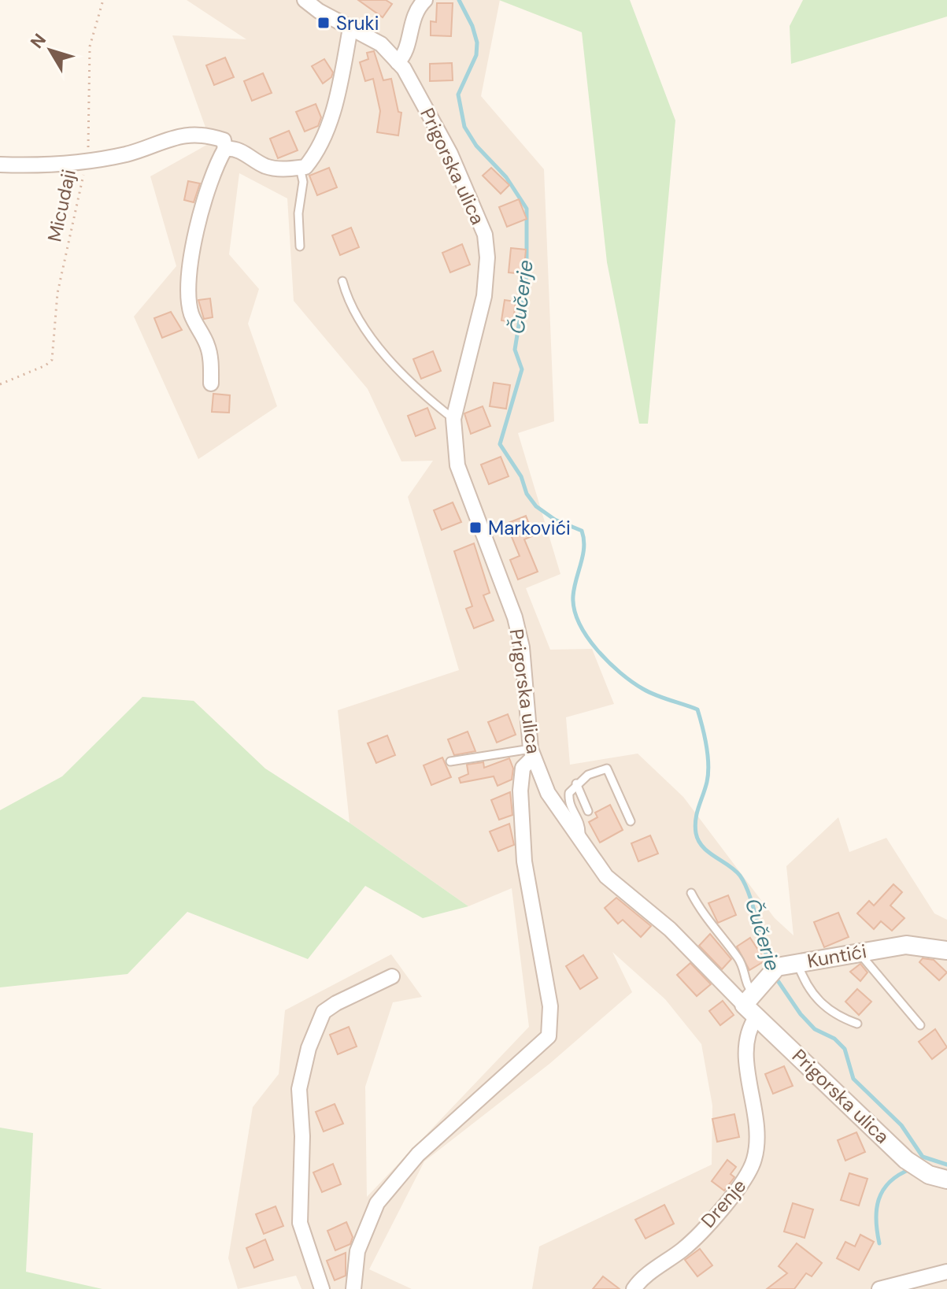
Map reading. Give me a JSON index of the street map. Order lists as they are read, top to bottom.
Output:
{
  "streets": {
    "street": ["Prigorska ulica", "Kuntići", "Drenje"],
    "path": ["Micudaji"]
  },
  "crossings": [
    ["Prigorska ulica", "Kuntići"],
    ["Prigorska ulica", "Drenje"],
    ["Kuntići", "Drenje"]
  ],
  "water": ["Čučerje"],
  "places": {
    "transit": ["Sruki", "Markovići"]
  },
  "north": "top left"
}
